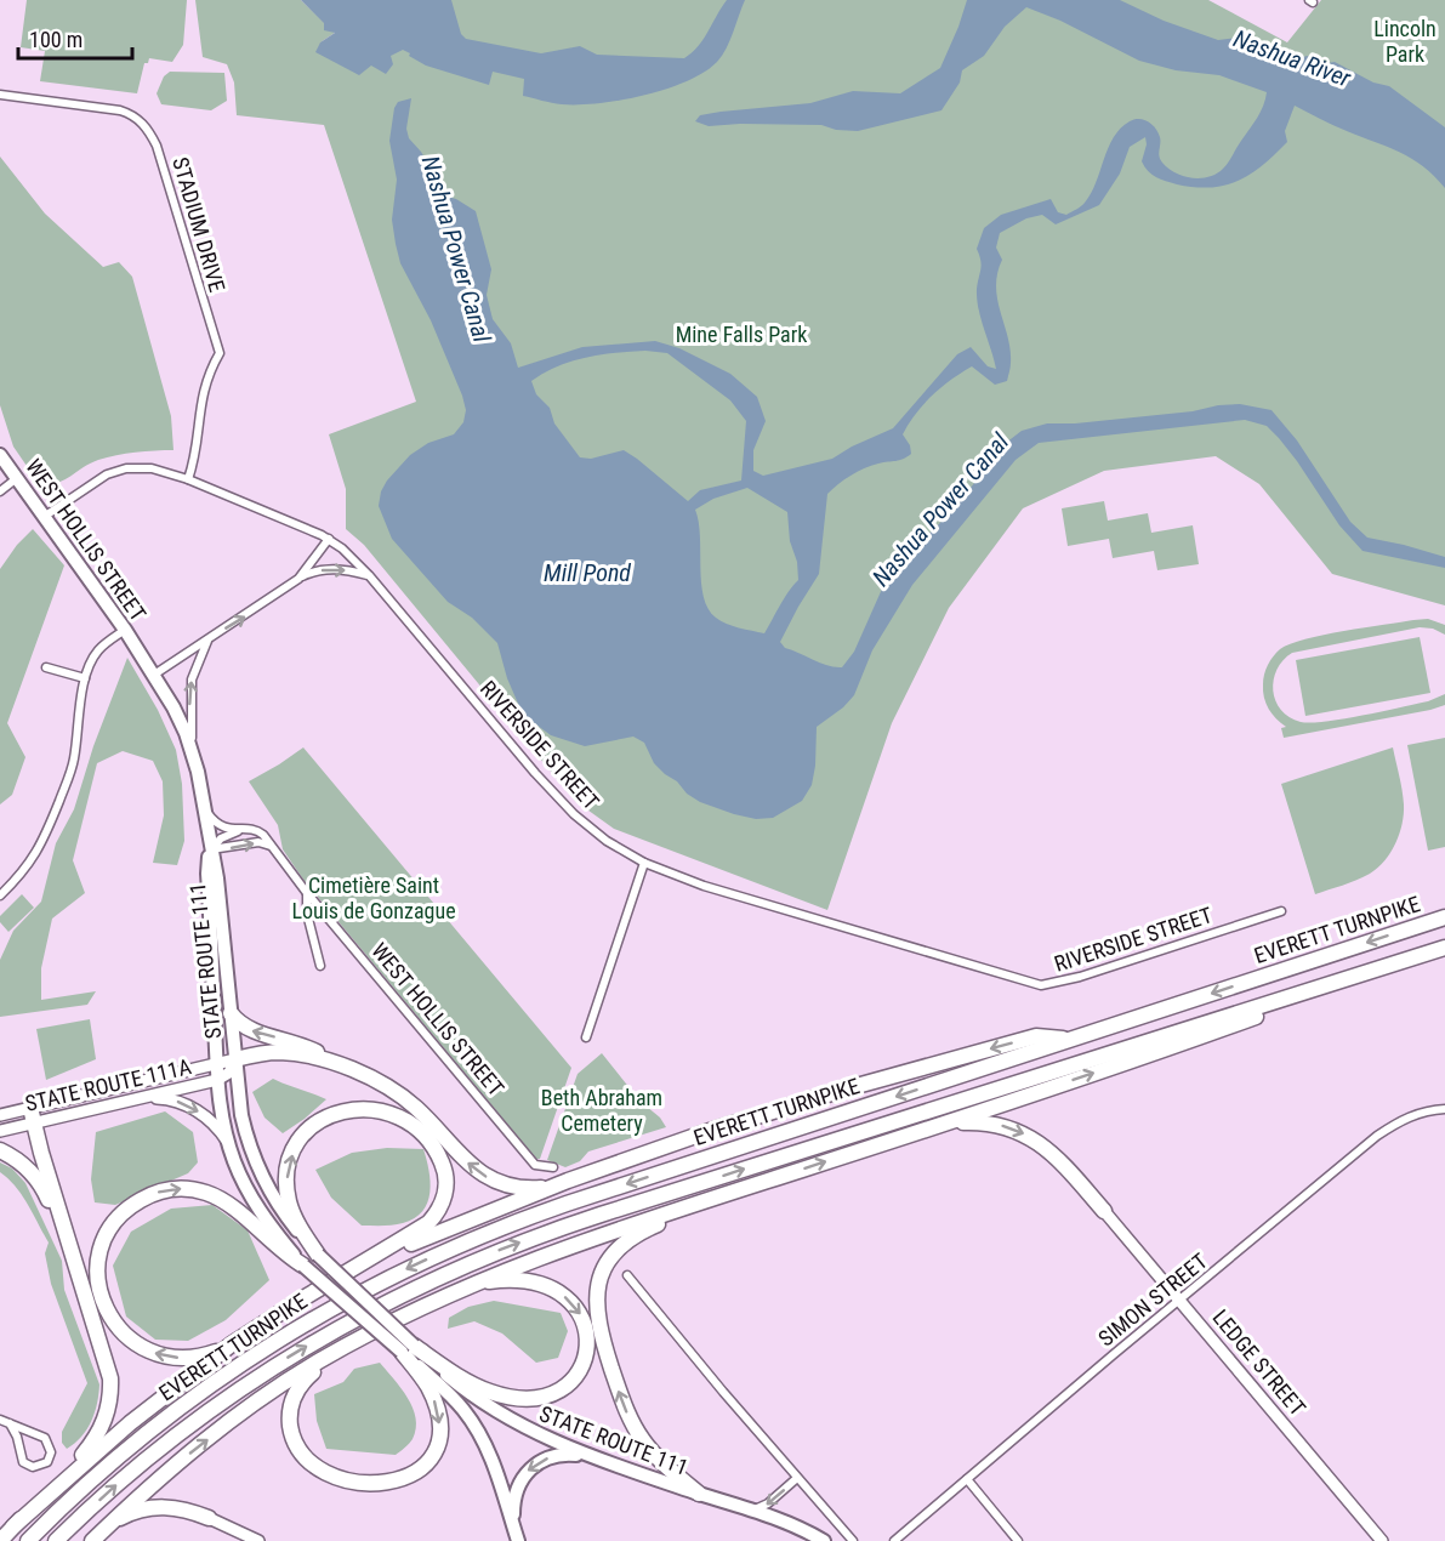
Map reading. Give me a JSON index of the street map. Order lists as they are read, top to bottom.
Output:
{
  "streets": {
    "highway": ["EVERETT TURNPIKE"],
    "main road": [
      "WEST HOLLIS STREET",
      "STATE ROUTE 111",
      "STATE ROUTE 111A",
      "LEDGE STREET"
    ],
    "street": ["STADIUM DRIVE", "RIVERSIDE STREET", "SIMON STREET"]
  },
  "crossings": [
    ["STADIUM DRIVE", "RIVERSIDE STREET"],
    ["WEST HOLLIS STREET", "RIVERSIDE STREET"],
    ["WEST HOLLIS STREET", "STATE ROUTE 111"],
    ["STATE ROUTE 111", "STATE ROUTE 111A"],
    ["SIMON STREET", "LEDGE STREET"]
  ],
  "water": ["Nashua River", "Nashua Power Canal", "Mill Pond"],
  "parks": [
    "Lincoln Park",
    "Mine Falls Park",
    "Cimetière Saint Louis de Gonzague",
    "Beth Abraham Cemetery"
  ],
  "scale_bar": "100 m"
}
